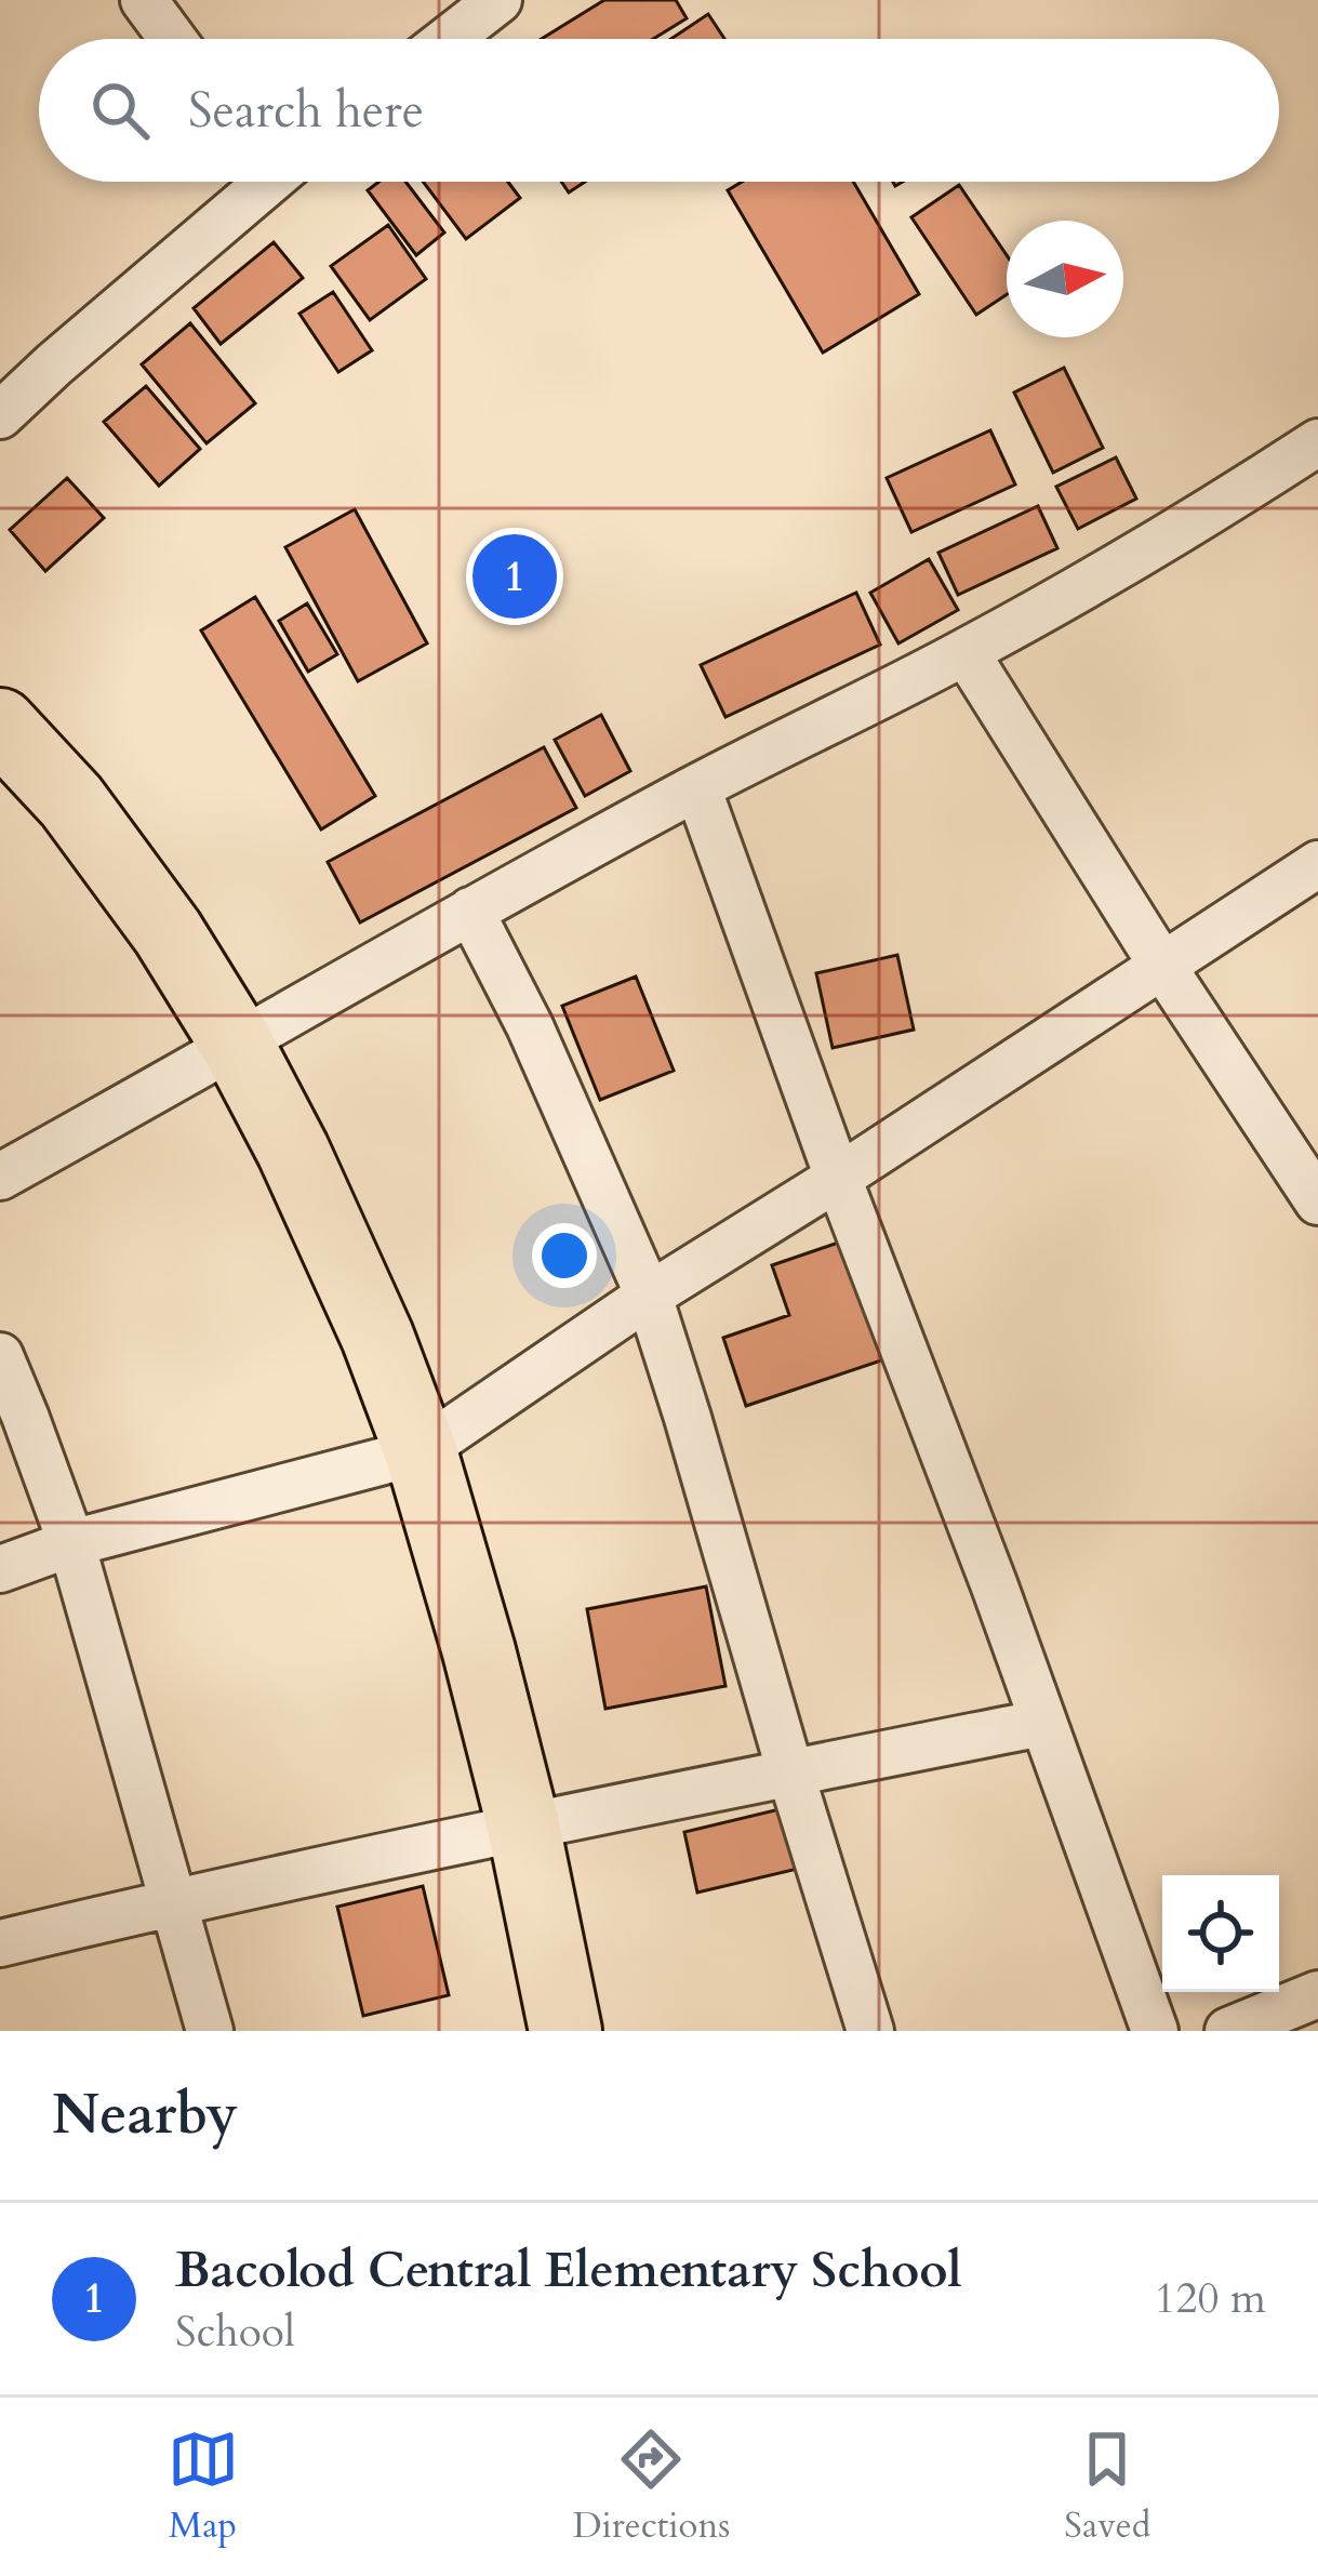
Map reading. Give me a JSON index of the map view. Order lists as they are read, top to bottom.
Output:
{
  "north": "right",
  "page": {
    "search": "Search here",
    "pins": "1",
    "heading": "Nearby",
    "list": [
      {
        "mark": "1",
        "name": "Bacolod Central Elementary School",
        "note": "School",
        "value": "120 m"
      }
    ],
    "nav": ["Map", "Directions", "Saved"]
  }
}
